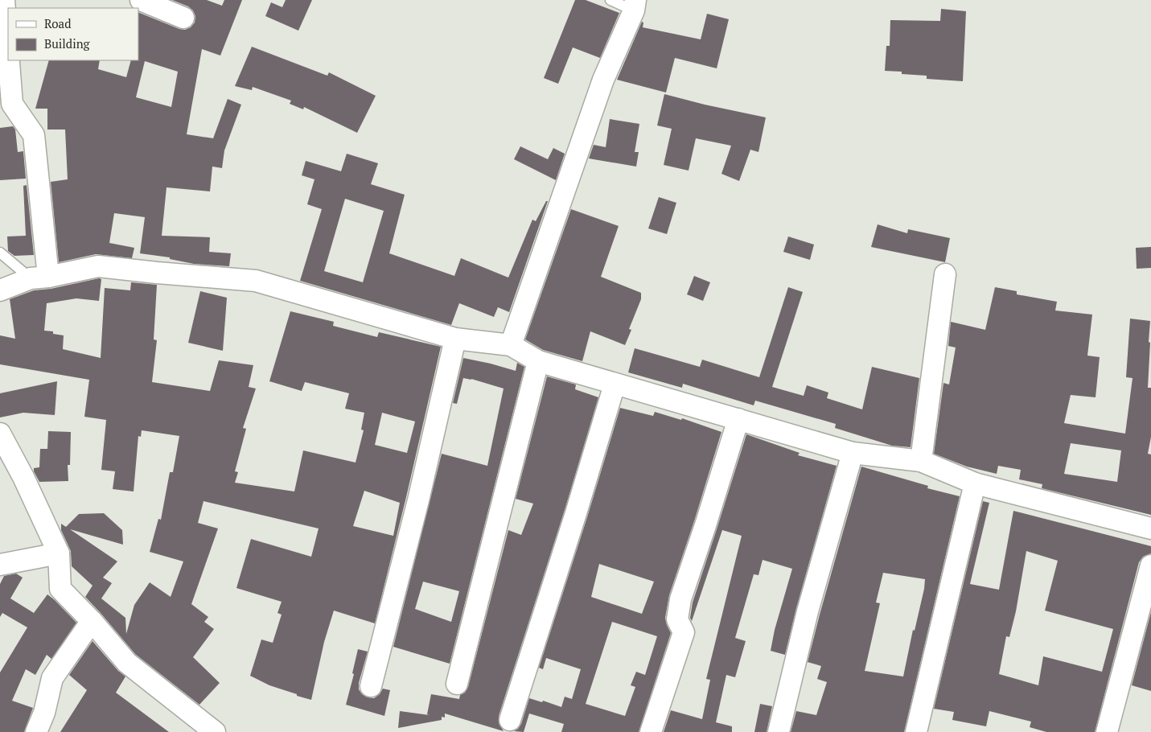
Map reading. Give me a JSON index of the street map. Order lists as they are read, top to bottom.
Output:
{
  "legend": ["Road", "Building"]
}
